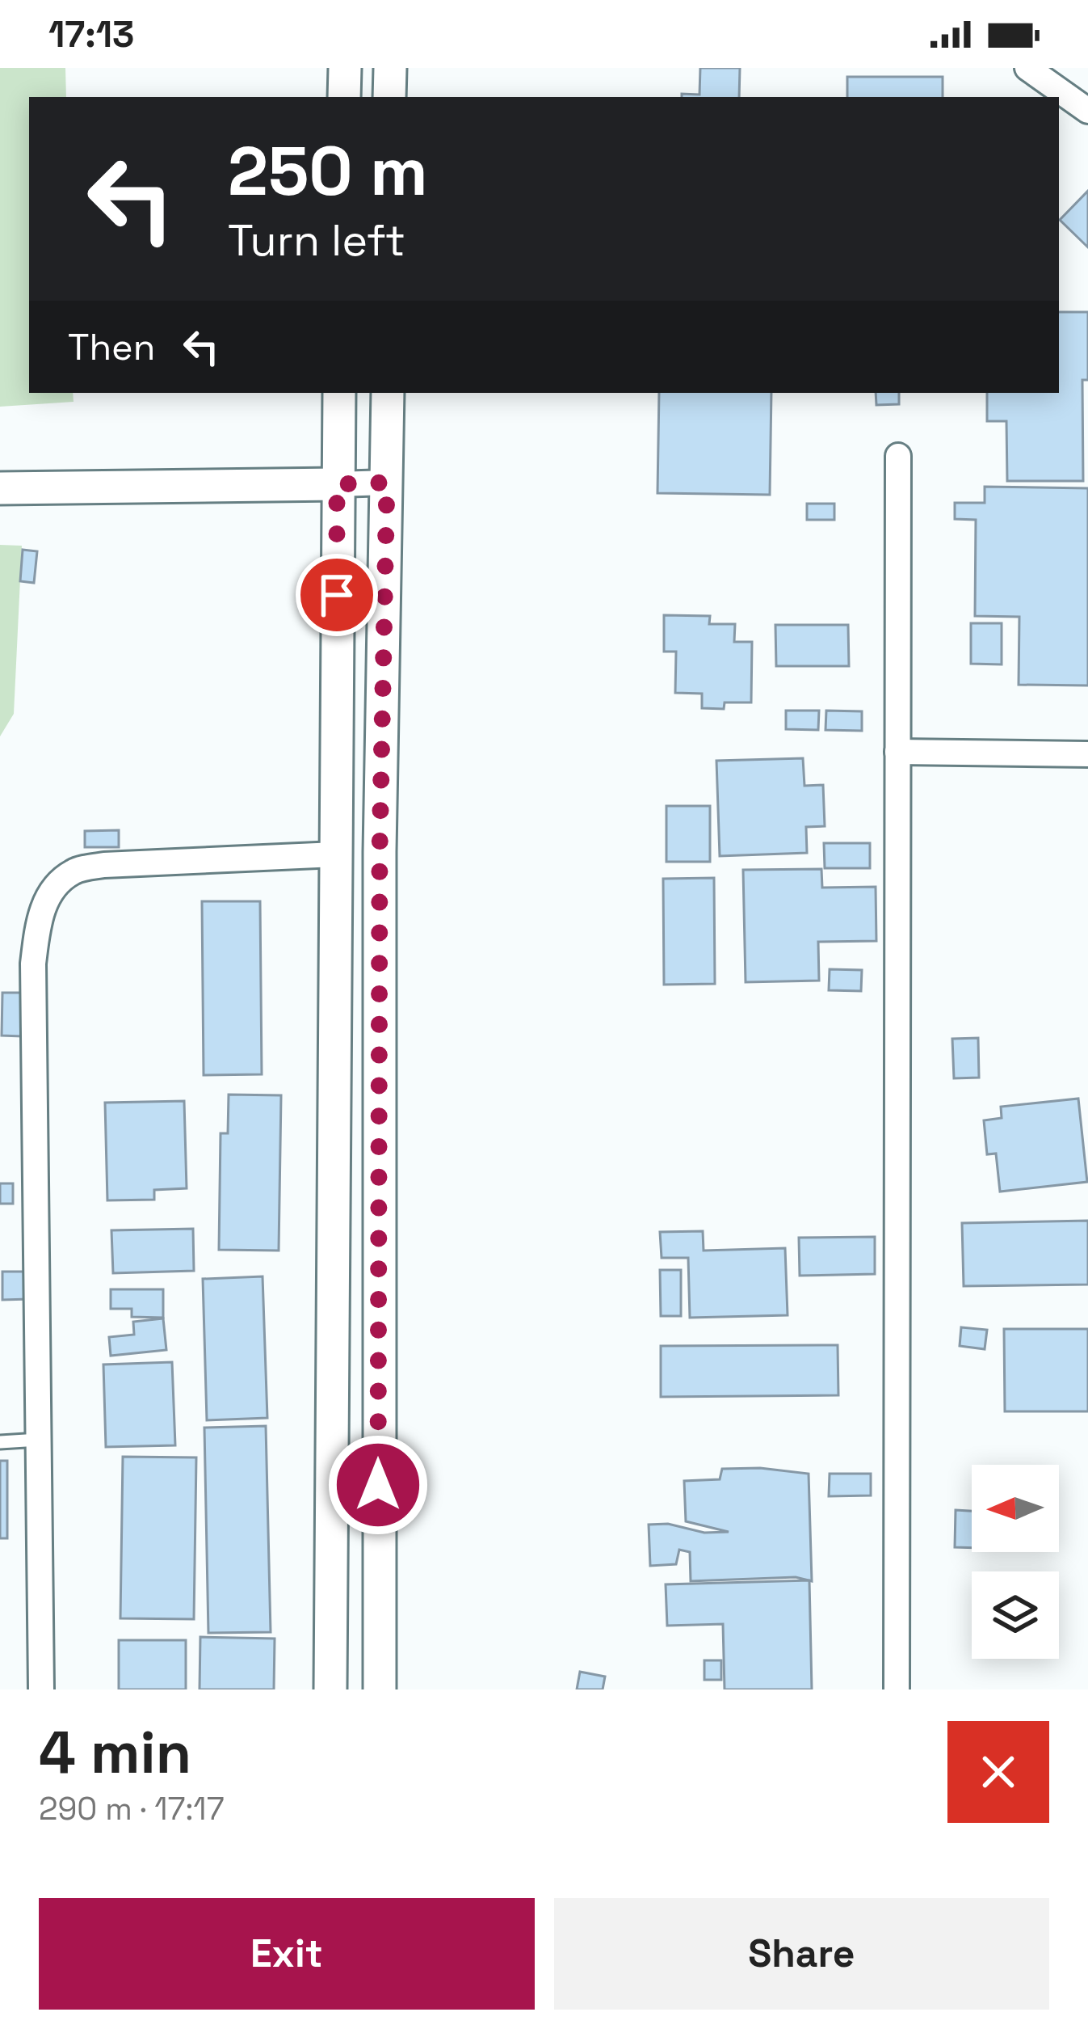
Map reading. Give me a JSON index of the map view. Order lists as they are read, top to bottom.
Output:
{
  "north": "left",
  "page": {
    "status": "17:13",
    "turn": ["250 m", "Turn left"],
    "then": "Then",
    "heading": ["4 min", "290 m · 17:17"],
    "buttons": ["Exit", "Share"]
  }
}
